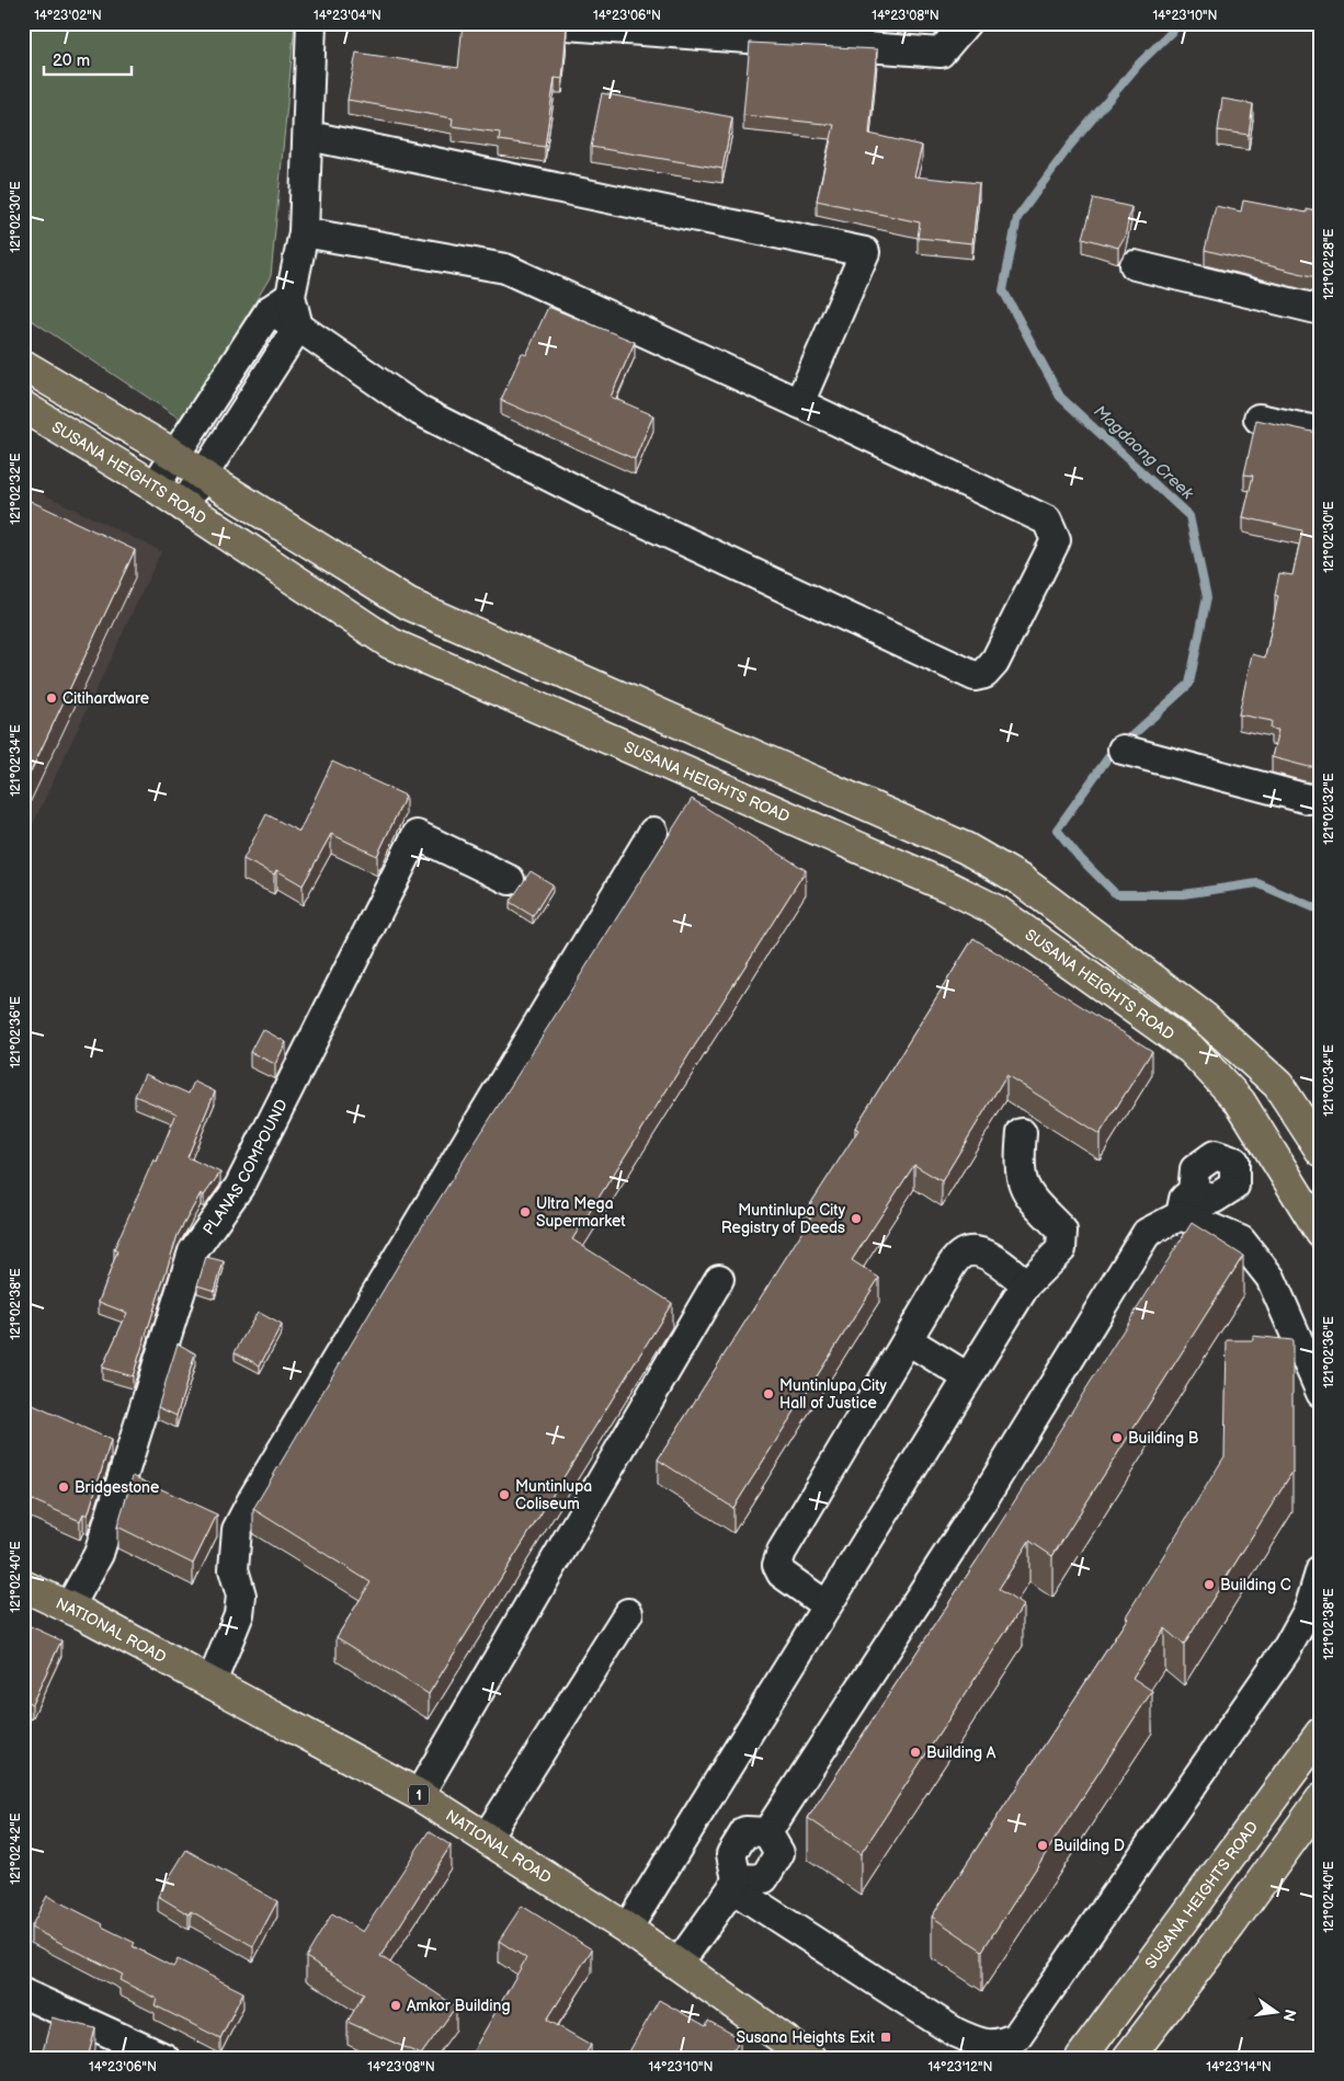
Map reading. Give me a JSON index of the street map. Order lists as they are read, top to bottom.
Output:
{
  "streets": {
    "main road": ["SUSANA HEIGHTS ROAD", "NATIONAL ROAD", "1"],
    "street": ["PLANAS COMPOUND"]
  },
  "crossings": [
    ["PLANAS COMPOUND", "NATIONAL ROAD"]
  ],
  "water": ["Magdaong Creek"],
  "places": {
    "other": [
      "Citihardware",
      "Ultra Mega Supermarket",
      "Muntinlupa City Registry of Deeds",
      "Muntinlupa City Hall of Justice",
      "Building B",
      "Bridgestone",
      "Muntinlupa Coliseum",
      "Building C",
      "Building A",
      "Building D",
      "Amkor Building"
    ],
    "transit": ["Susana Heights Exit"]
  },
  "scale_bar": "20 m",
  "north": "right",
  "coordinates": [
    "14°23'02\"N",
    "14°23'04\"N",
    "14°23'06\"N",
    "14°23'08\"N",
    "14°23'10\"N",
    "121°02'30\"E",
    "121°02'28\"E",
    "121°02'32\"E",
    "121°02'34\"E",
    "121°02'36\"E",
    "121°02'38\"E",
    "121°02'40\"E",
    "121°02'42\"E",
    "14°23'12\"N",
    "14°23'14\"N"
  ]
}
